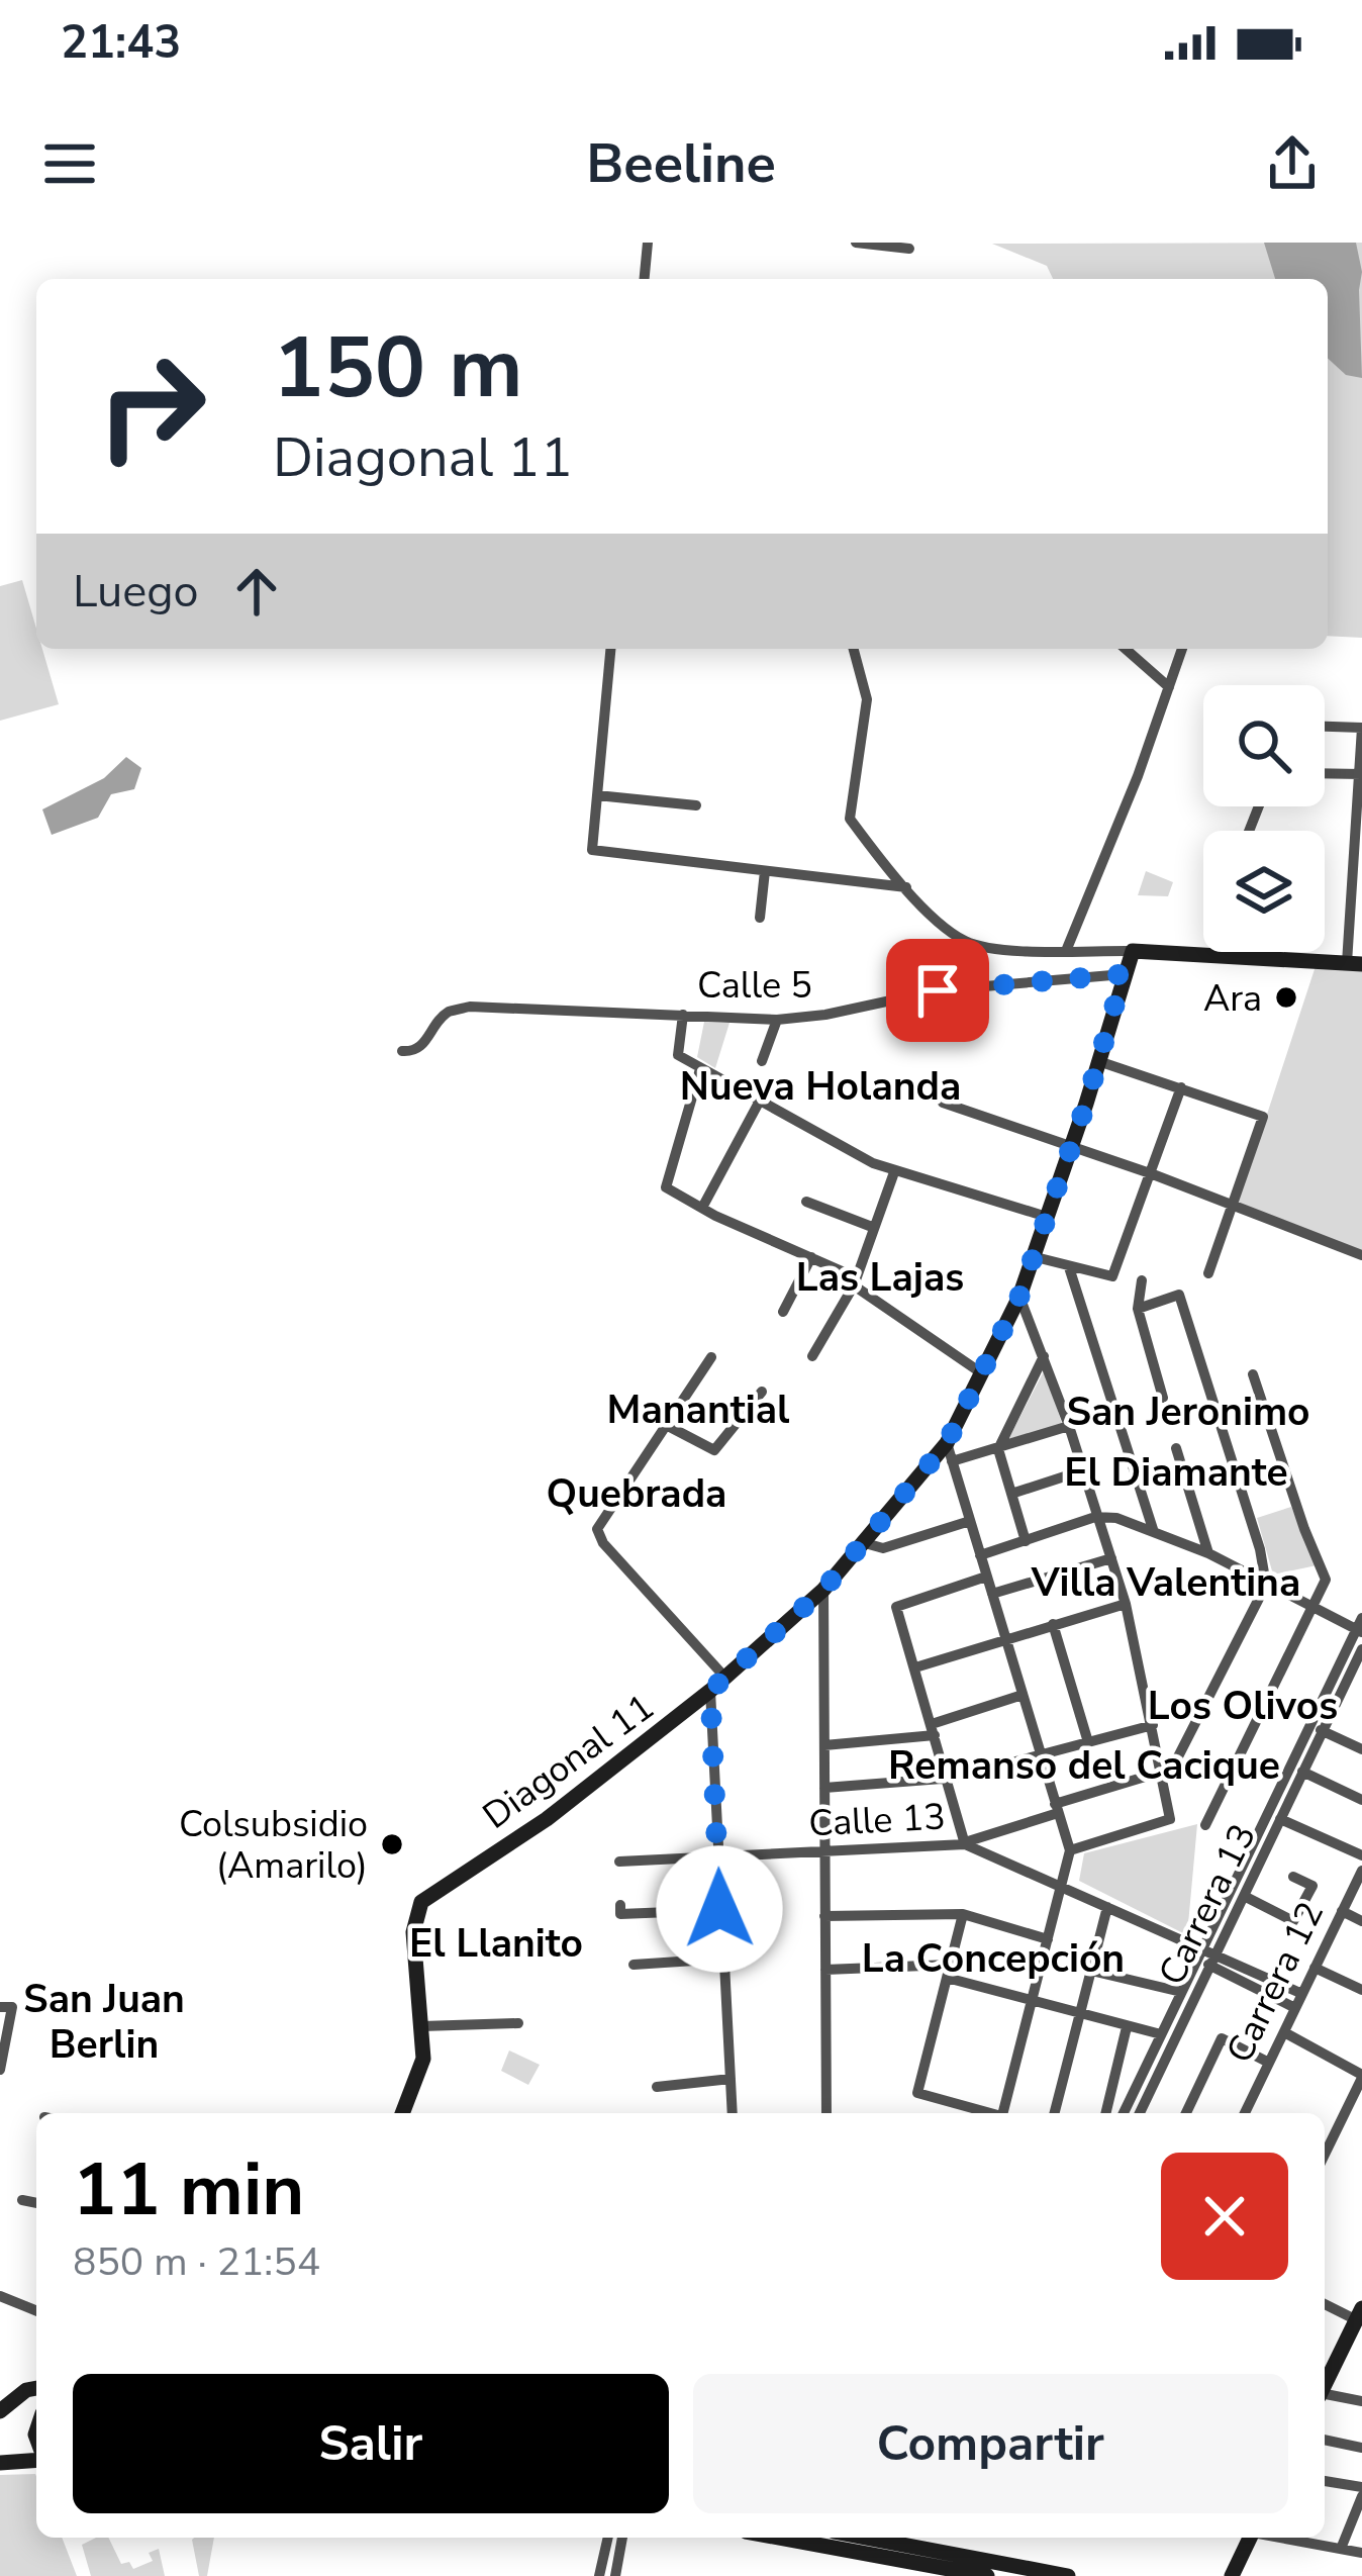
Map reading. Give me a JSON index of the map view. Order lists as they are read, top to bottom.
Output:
{
  "streets": {
    "street": [
      "Calle 5",
      "Diagonal 11",
      "Calle 13",
      "Carrera 13",
      "Carrera 12"
    ]
  },
  "crossings": [
    ["Calle 5", "Diagonal 11"],
    ["Calle 13", "Carrera 13"],
    ["Calle 13", "Carrera 12"]
  ],
  "districts": [
    "Nueva Holanda",
    "Las Lajas",
    "Manantial",
    "San Jeronimo",
    "El Diamante",
    "Quebrada",
    "Villa Valentina",
    "Los Olivos",
    "Remanso del Cacique",
    "El Llanito",
    "La Concepción",
    "San Juan Berlin"
  ],
  "places": ["Ara", "Colsubsidio (Amarilo)"],
  "page": {
    "status": "21:43",
    "header": "Beeline",
    "turn": ["150 m", "Diagonal 11"],
    "then": "Luego",
    "heading": ["11 min", "850 m · 21:54"],
    "buttons": ["Salir", "Compartir"]
  }
}
